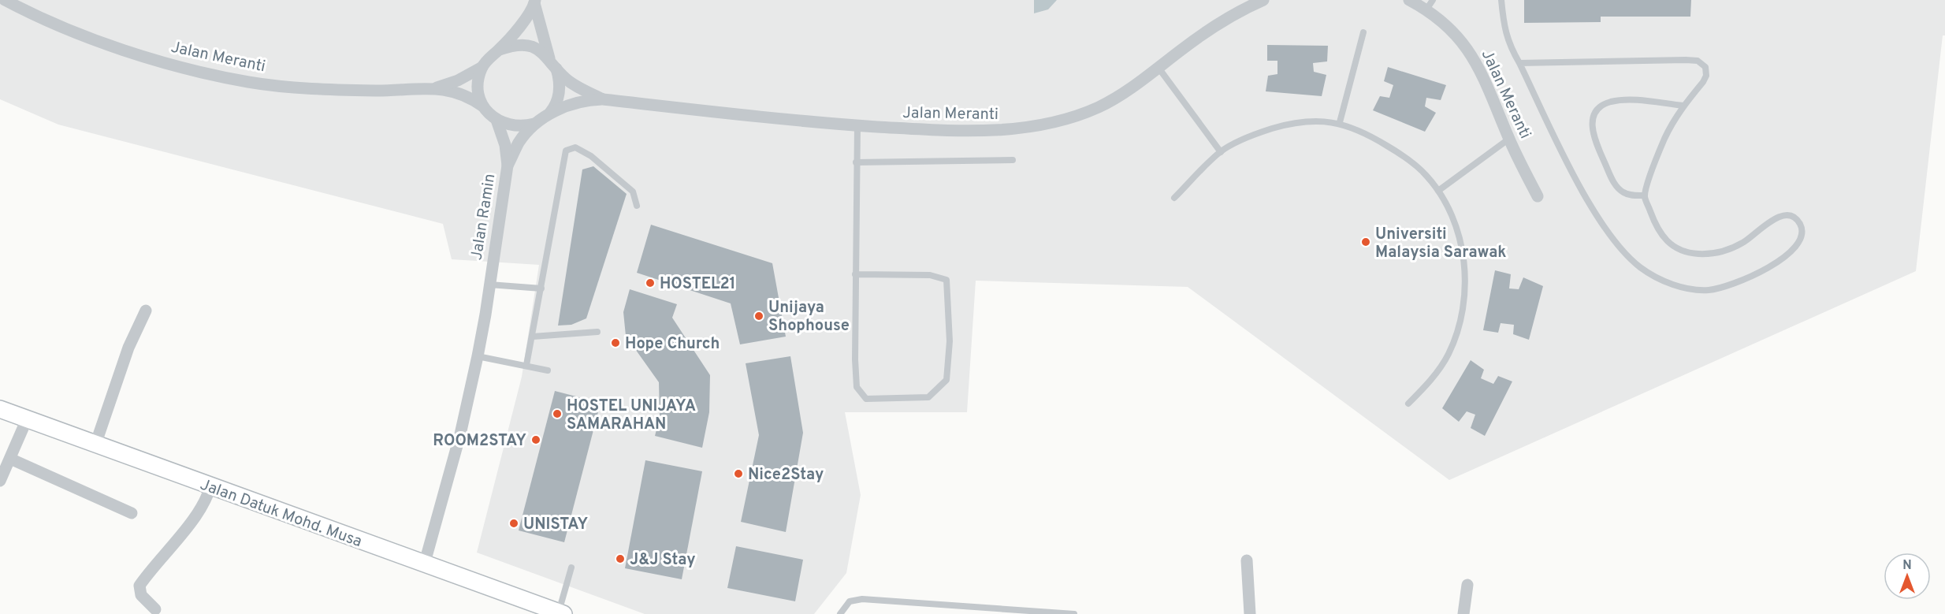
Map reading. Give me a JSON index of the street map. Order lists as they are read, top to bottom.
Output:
{
  "streets": {
    "street": ["Jalan Meranti", "Jalan Ramin", "Jalan Datuk Mohd. Musa"]
  },
  "crossings": [
    ["Jalan Ramin", "Jalan Datuk Mohd. Musa"]
  ],
  "places": [
    "Universiti Malaysia Sarawak",
    "HOSTEL21",
    "Unijaya Shophouse",
    "Hope Church",
    "HOSTEL UNIJAYA SAMARAHAN",
    "ROOM2STAY",
    "Nice2Stay",
    "UNISTAY",
    "J&J Stay"
  ],
  "north": "top"
}
